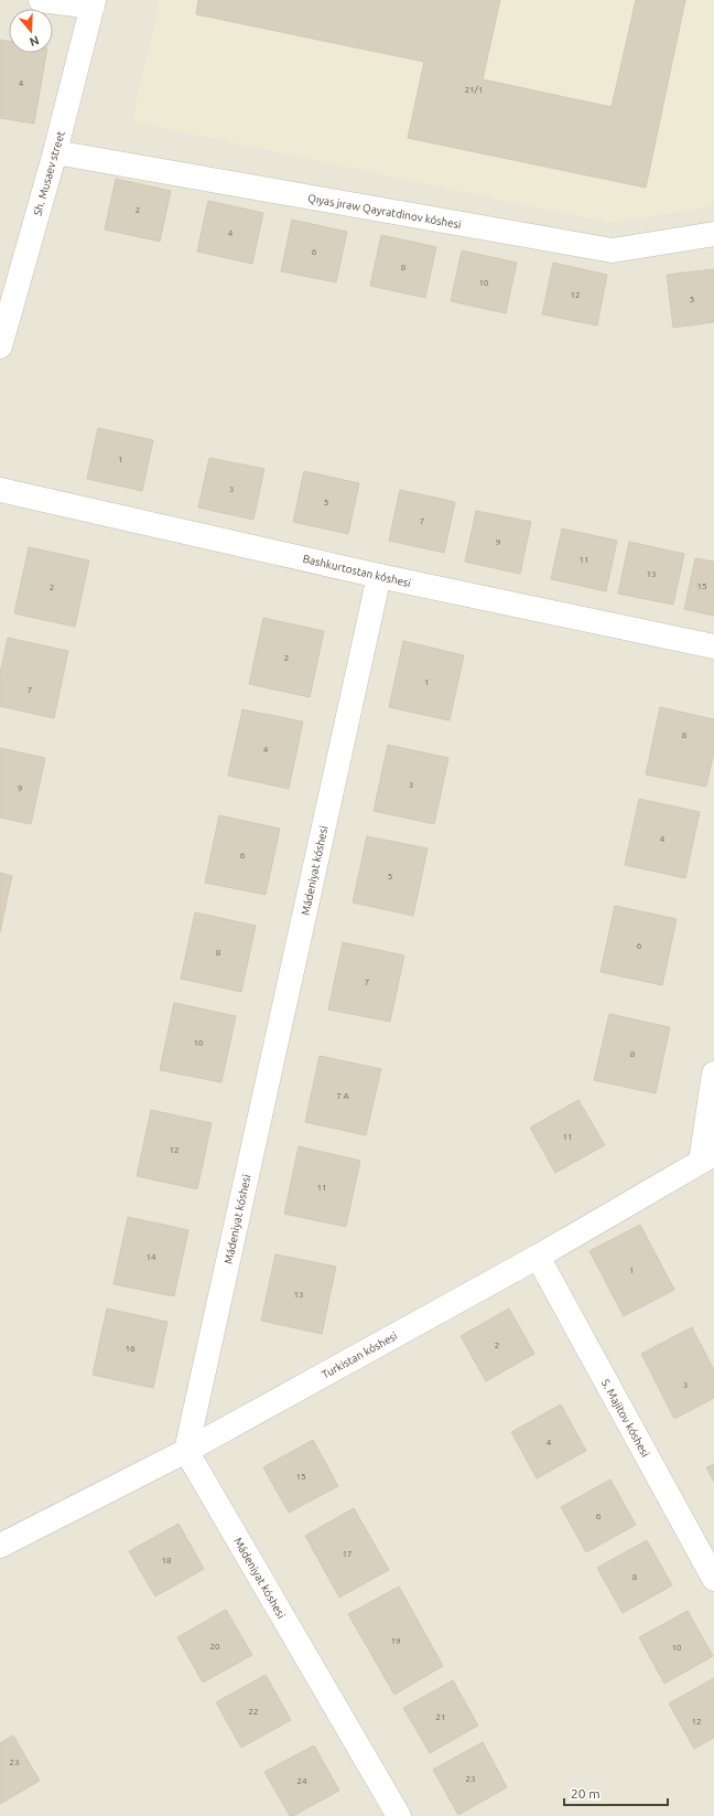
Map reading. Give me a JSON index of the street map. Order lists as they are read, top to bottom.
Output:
{
  "streets": {
    "street": [
      "Sh. Musaev street",
      "Qıyas jıraw Qayratdinov kóshesi",
      "Bashkurtostan kóshesi",
      "Mádeniyat kóshesi",
      "Turkistan kóshesi",
      "S. Majitov kóshesi"
    ]
  },
  "crossings": [
    ["Sh. Musaev street", "Qıyas jıraw Qayratdinov kóshesi"],
    ["Bashkurtostan kóshesi", "Mádeniyat kóshesi"],
    ["Mádeniyat kóshesi", "Turkistan kóshesi"],
    ["Turkistan kóshesi", "S. Majitov kóshesi"]
  ],
  "house_numbers": [
    "4",
    "21/1",
    "2",
    "4",
    "6",
    "8",
    "10",
    "12",
    "5",
    "1",
    "3",
    "5",
    "7",
    "9",
    "11",
    "13",
    "15",
    "2",
    "2",
    "1",
    "7",
    "8",
    "4",
    "3",
    "9",
    "4",
    "6",
    "5",
    "6",
    "8",
    "7",
    "10",
    "8",
    "7 А",
    "11",
    "12",
    "11",
    "14",
    "1",
    "13",
    "2",
    "16",
    "3",
    "4",
    "15",
    "6",
    "17",
    "18",
    "8",
    "19",
    "20",
    "10",
    "22",
    "21",
    "12",
    "23",
    "23",
    "24"
  ],
  "scale_bar": "20 m",
  "north": "bottom"
}
